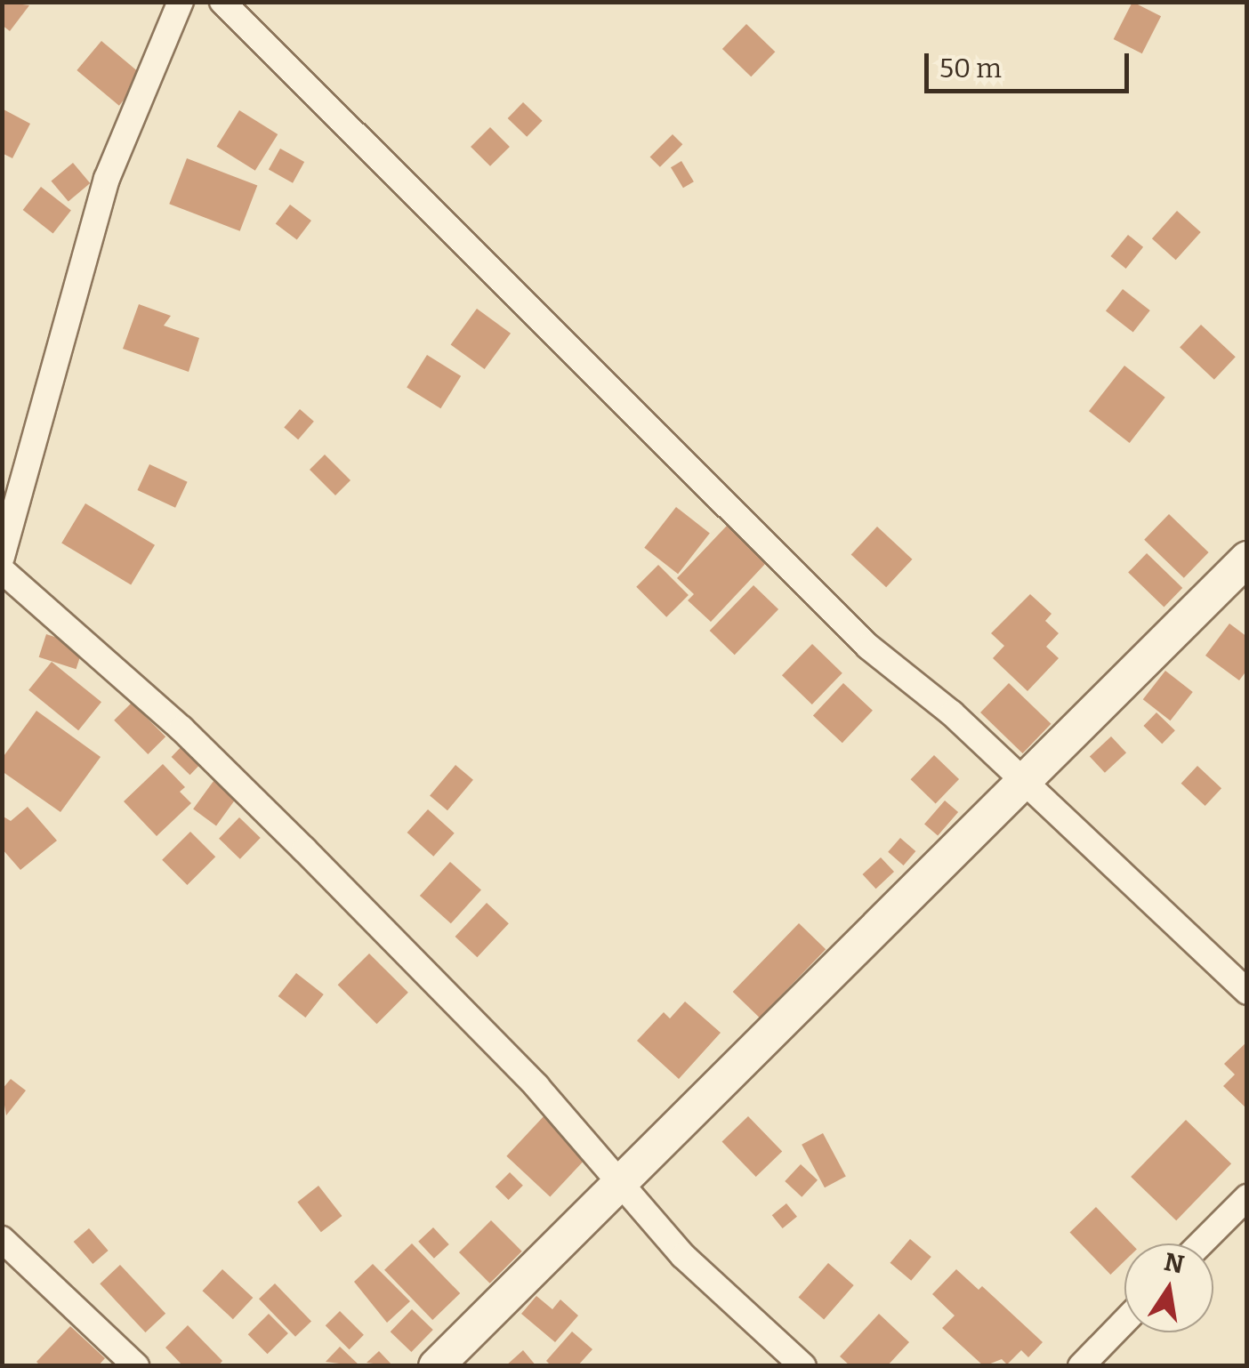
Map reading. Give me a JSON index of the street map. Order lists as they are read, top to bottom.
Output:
{
  "scale_bar": "50 m",
  "north": "top"
}
